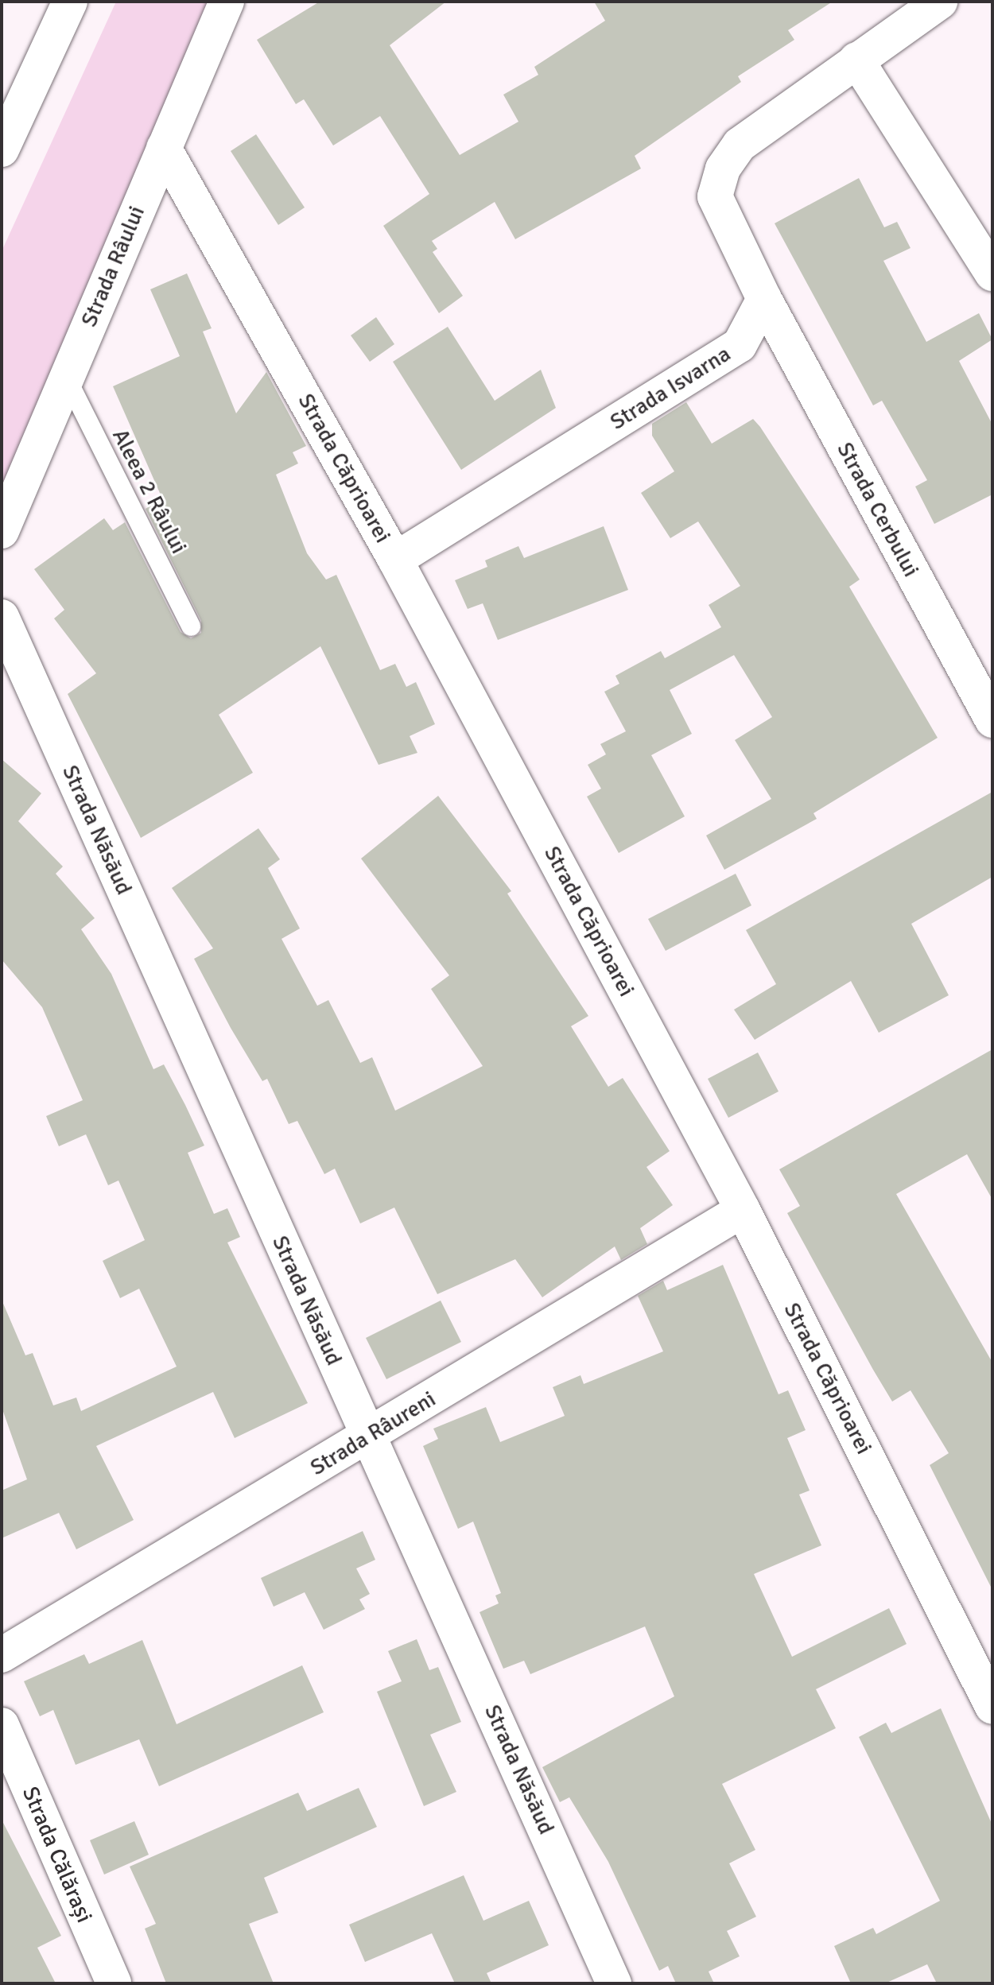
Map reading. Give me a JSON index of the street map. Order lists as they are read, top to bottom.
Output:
{
  "streets": {
    "street": [
      "Strada Râului",
      "Strada Isvarna",
      "Strada Căprioarei",
      "Strada Cerbului",
      "Strada Năsăud",
      "Strada Râureni",
      "Strada Călărași"
    ],
    "lane": ["Aleea 2 Râului"]
  },
  "crossings": [
    ["Strada Râului", "Strada Căprioarei"],
    ["Strada Râului", "Aleea 2 Râului"],
    ["Strada Isvarna", "Strada Căprioarei"],
    ["Strada Isvarna", "Strada Cerbului"],
    ["Strada Căprioarei", "Strada Râureni"],
    ["Strada Năsăud", "Strada Râureni"]
  ]
}
